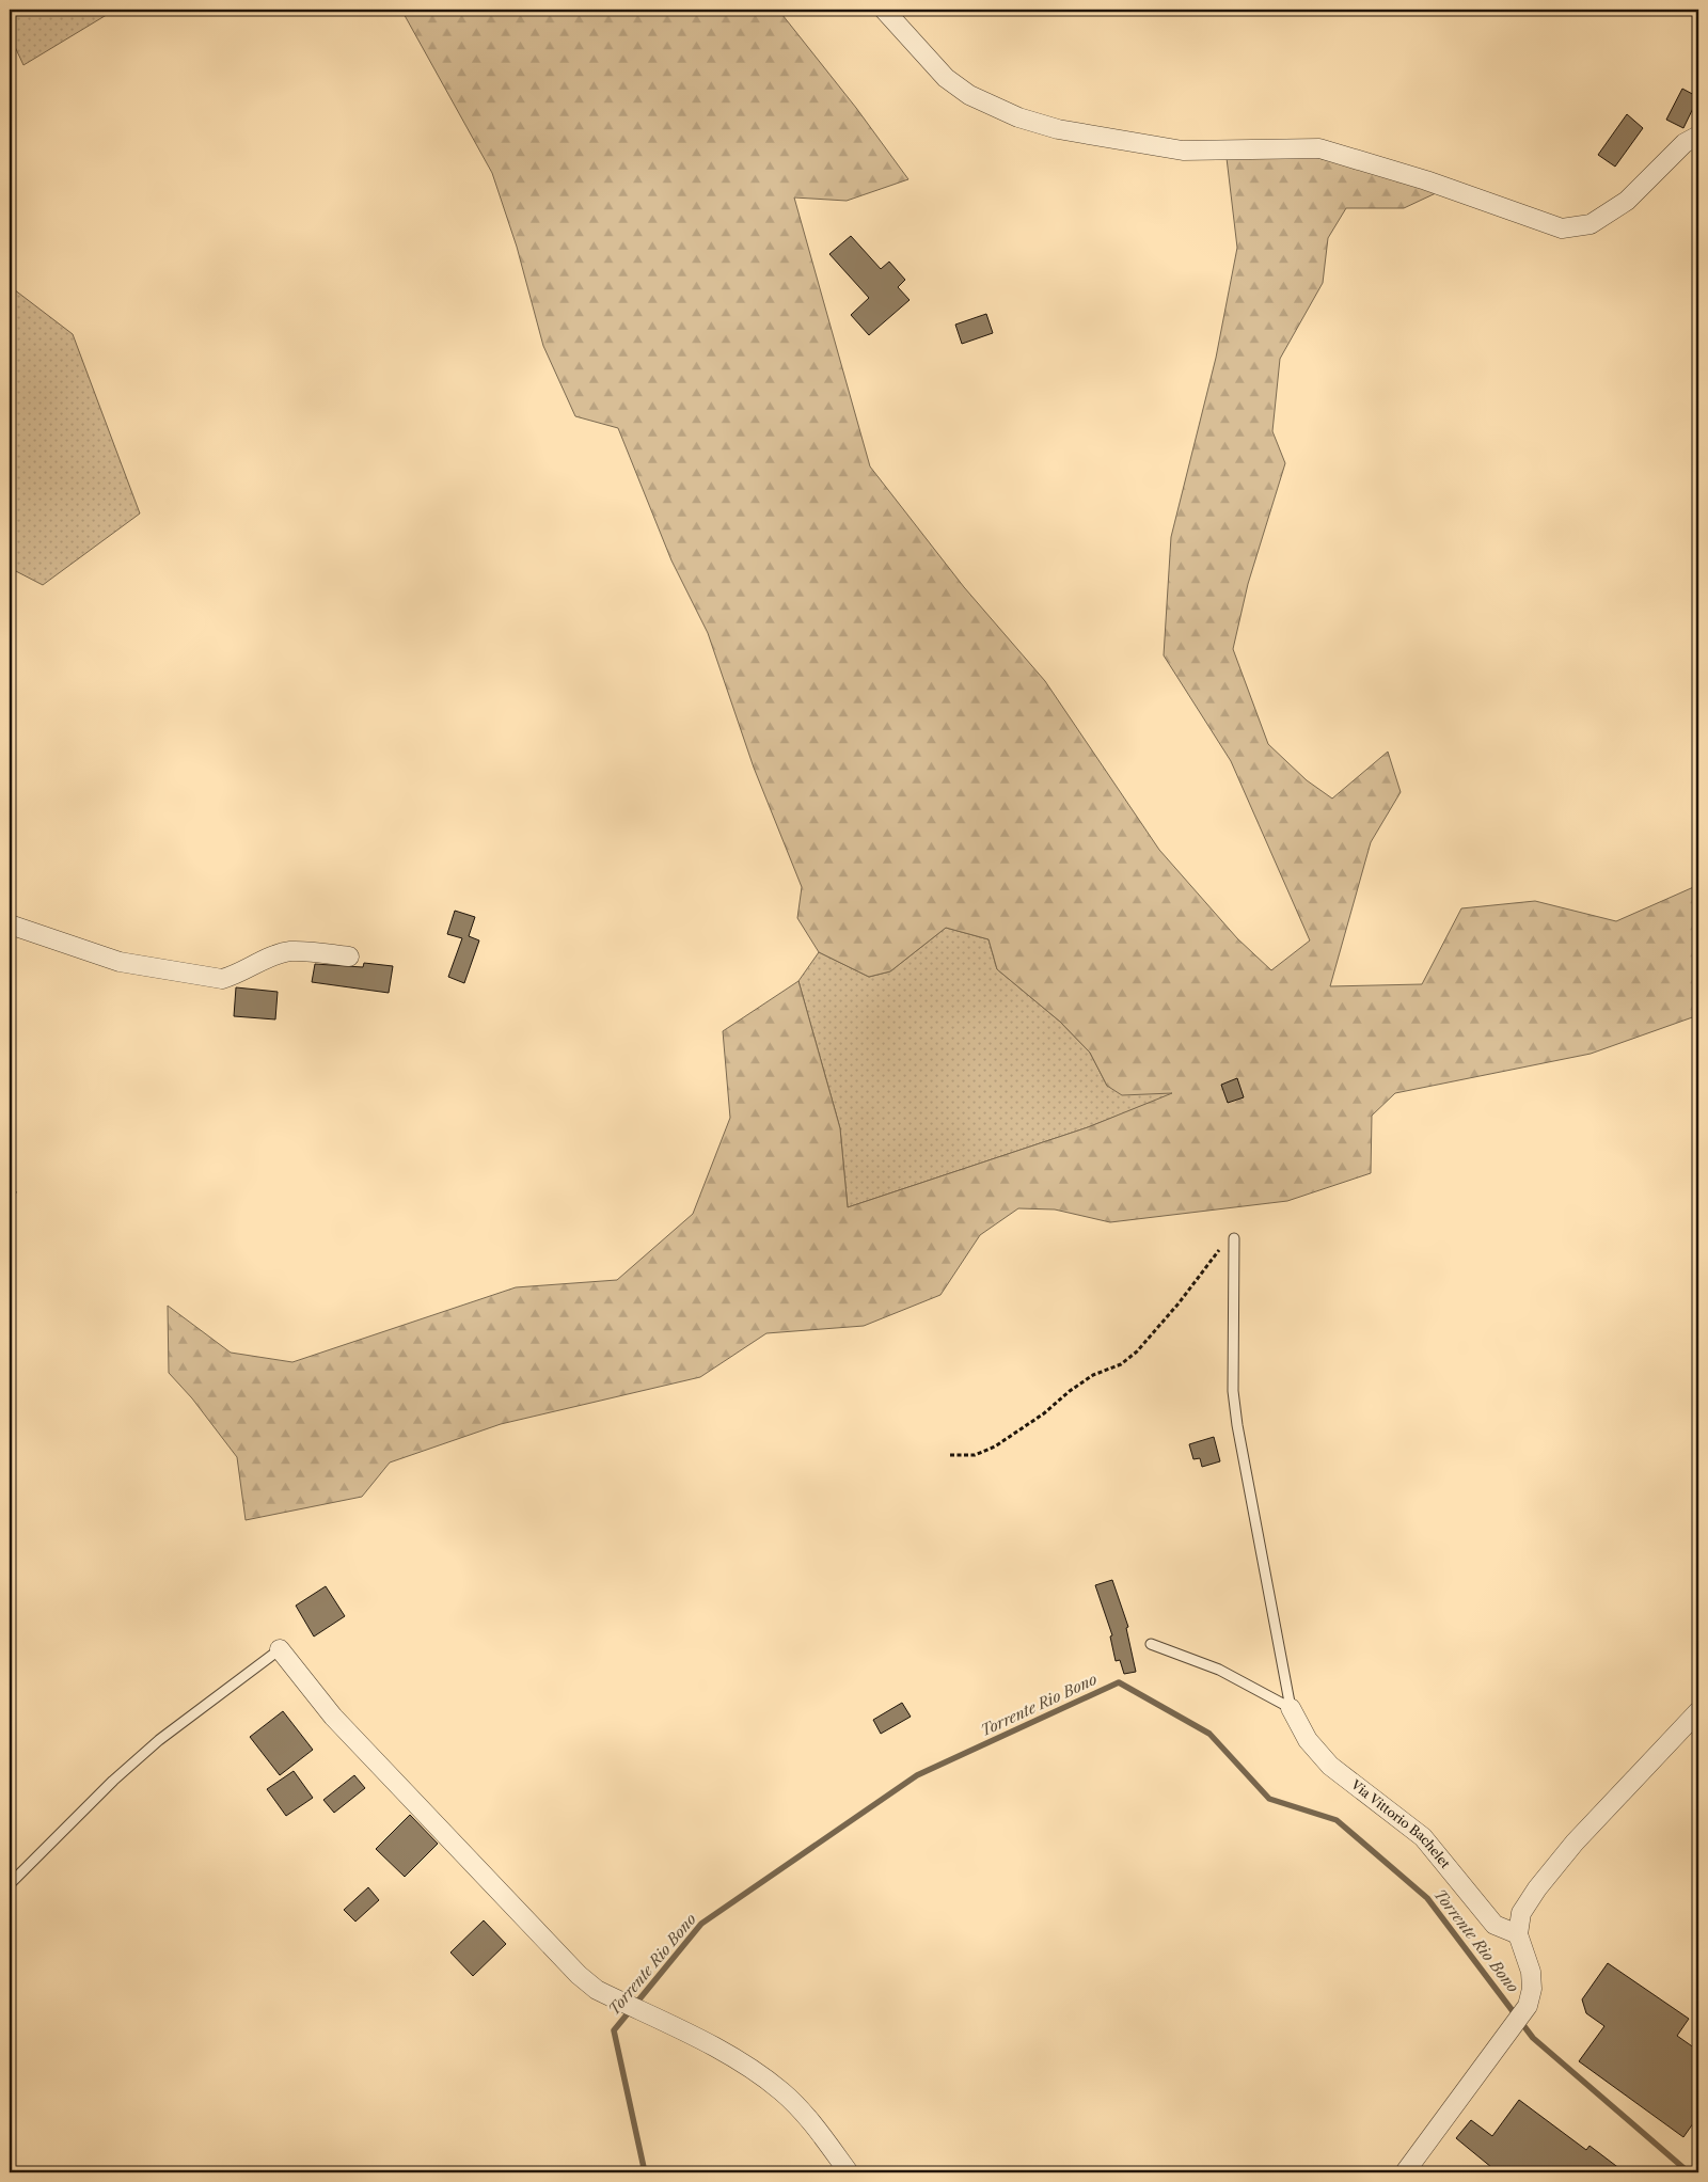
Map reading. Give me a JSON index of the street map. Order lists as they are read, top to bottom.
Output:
{
  "streets": {
    "street": ["Via Vittorio Bachelet"]
  },
  "water": ["Torrente Rio Bono"]
}
